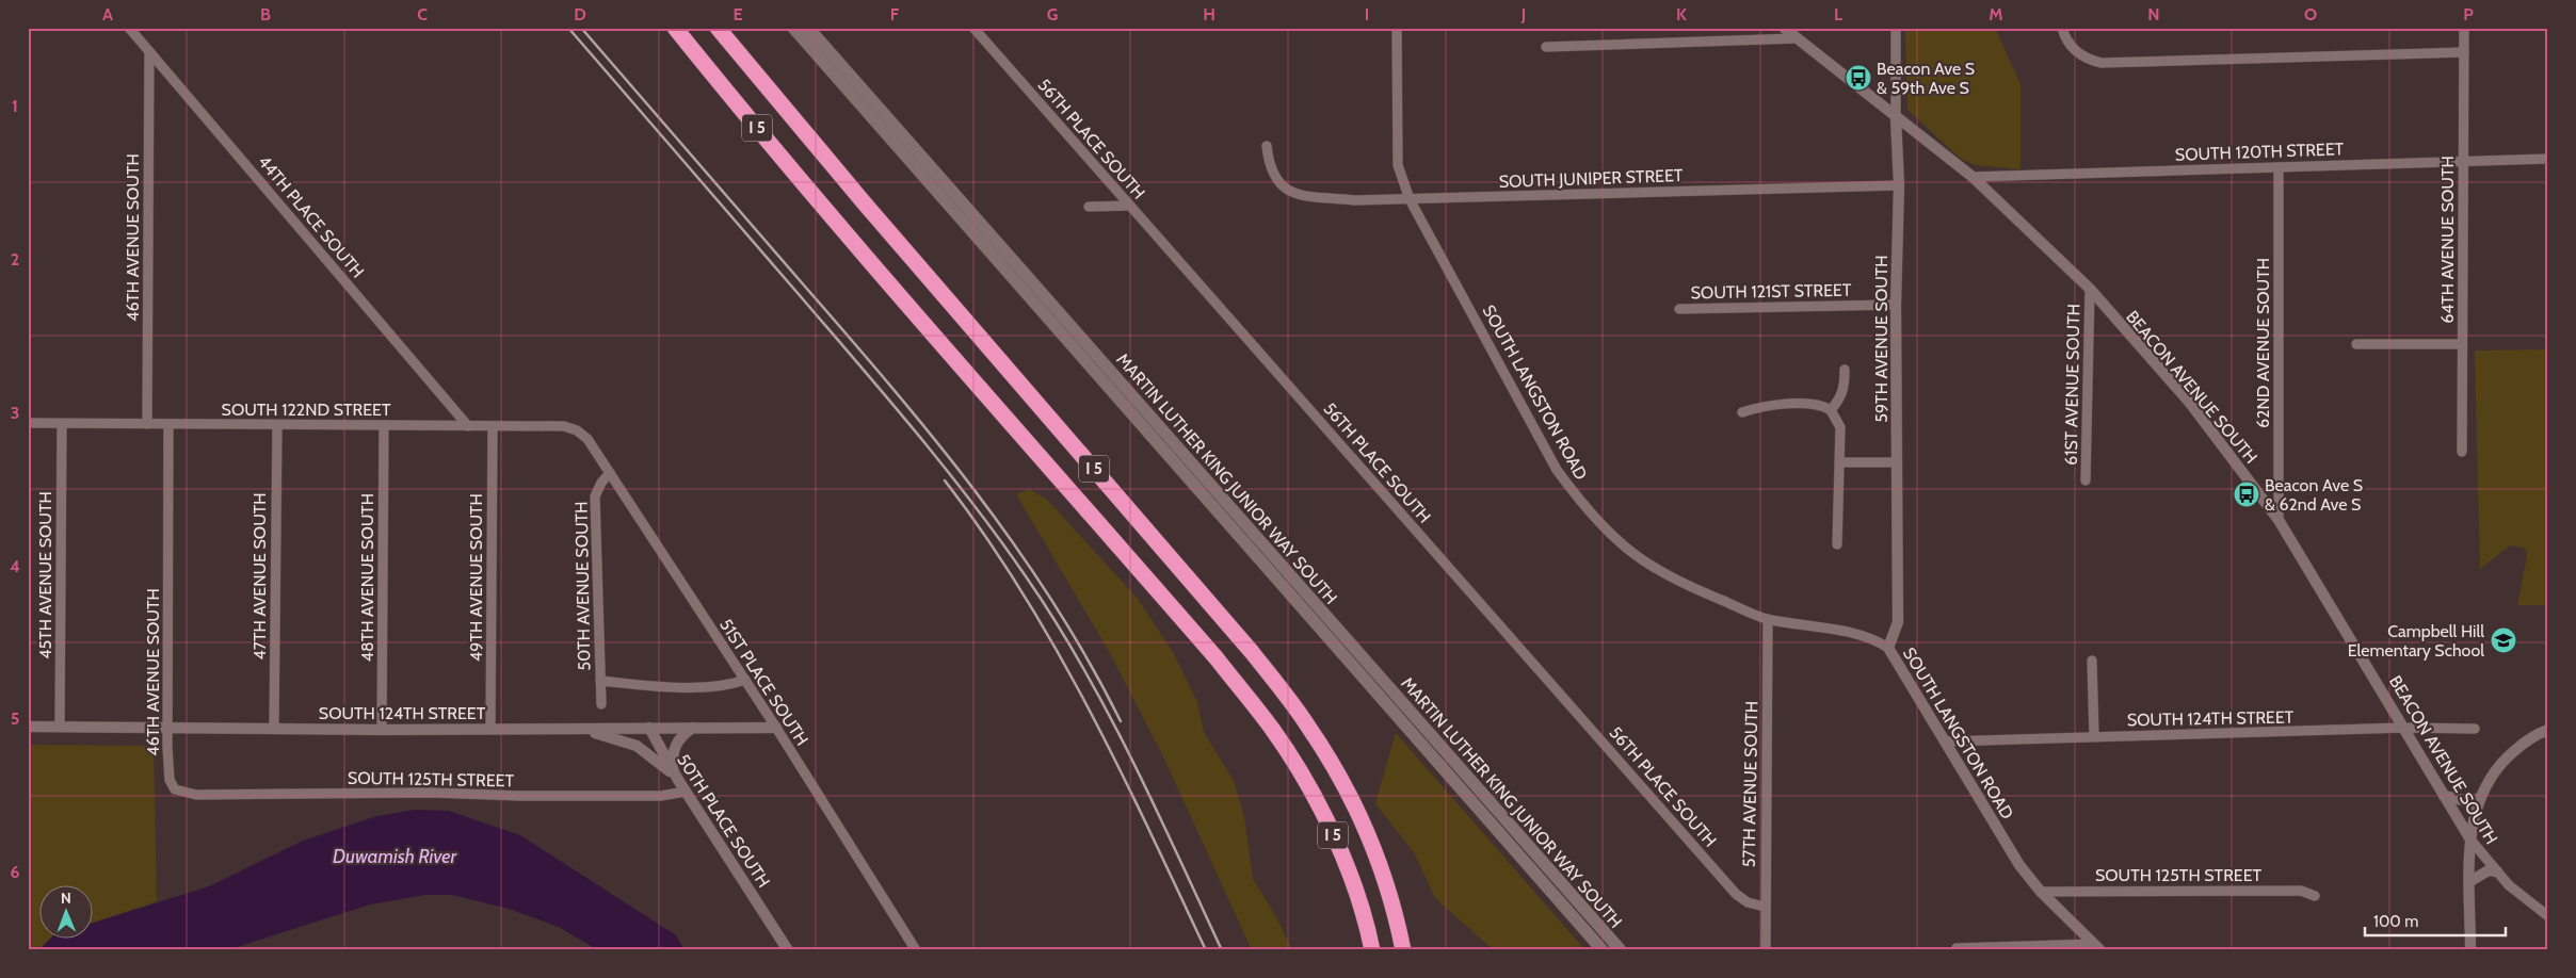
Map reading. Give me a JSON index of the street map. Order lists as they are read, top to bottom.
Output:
{
  "streets": {
    "highway": ["I 5"],
    "main road": ["MARTIN LUTHER KING JUNIOR WAY SOUTH"],
    "street": [
      "56TH PLACE SOUTH",
      "SOUTH 120TH STREET",
      "SOUTH JUNIPER STREET",
      "44TH PLACE SOUTH",
      "46TH AVENUE SOUTH",
      "64TH AVENUE SOUTH",
      "SOUTH 121ST STREET",
      "59TH AVENUE SOUTH",
      "62ND AVENUE SOUTH",
      "61ST AVENUE SOUTH",
      "BEACON AVENUE SOUTH",
      "SOUTH LANGSTON ROAD",
      "SOUTH 122ND STREET",
      "45TH AVENUE SOUTH",
      "47TH AVENUE SOUTH",
      "48TH AVENUE SOUTH",
      "49TH AVENUE SOUTH",
      "50TH AVENUE SOUTH",
      "51ST PLACE SOUTH",
      "SOUTH 124TH STREET",
      "SOUTH 125TH STREET",
      "57TH AVENUE SOUTH",
      "50TH PLACE SOUTH"
    ]
  },
  "crossings": [
    ["56TH PLACE SOUTH", "57TH AVENUE SOUTH"],
    ["SOUTH 120TH STREET", "64TH AVENUE SOUTH"],
    ["SOUTH 120TH STREET", "62ND AVENUE SOUTH"],
    ["SOUTH 120TH STREET", "BEACON AVENUE SOUTH"],
    ["SOUTH JUNIPER STREET", "59TH AVENUE SOUTH"],
    ["SOUTH JUNIPER STREET", "SOUTH LANGSTON ROAD"],
    ["44TH PLACE SOUTH", "46TH AVENUE SOUTH"],
    ["44TH PLACE SOUTH", "SOUTH 122ND STREET"],
    ["46TH AVENUE SOUTH", "SOUTH 122ND STREET"],
    ["46TH AVENUE SOUTH", "SOUTH 124TH STREET"],
    ["46TH AVENUE SOUTH", "SOUTH 125TH STREET"],
    ["SOUTH 121ST STREET", "59TH AVENUE SOUTH"],
    ["59TH AVENUE SOUTH", "BEACON AVENUE SOUTH"],
    ["59TH AVENUE SOUTH", "SOUTH LANGSTON ROAD"],
    ["62ND AVENUE SOUTH", "BEACON AVENUE SOUTH"],
    ["61ST AVENUE SOUTH", "BEACON AVENUE SOUTH"],
    ["BEACON AVENUE SOUTH", "SOUTH 124TH STREET"],
    ["SOUTH LANGSTON ROAD", "SOUTH 124TH STREET"],
    ["SOUTH LANGSTON ROAD", "SOUTH 125TH STREET"],
    ["SOUTH LANGSTON ROAD", "57TH AVENUE SOUTH"],
    ["SOUTH 122ND STREET", "45TH AVENUE SOUTH"],
    ["SOUTH 122ND STREET", "47TH AVENUE SOUTH"],
    ["SOUTH 122ND STREET", "48TH AVENUE SOUTH"],
    ["SOUTH 122ND STREET", "49TH AVENUE SOUTH"],
    ["SOUTH 122ND STREET", "51ST PLACE SOUTH"],
    ["45TH AVENUE SOUTH", "SOUTH 124TH STREET"],
    ["47TH AVENUE SOUTH", "SOUTH 124TH STREET"],
    ["48TH AVENUE SOUTH", "SOUTH 124TH STREET"],
    ["49TH AVENUE SOUTH", "SOUTH 124TH STREET"],
    ["50TH AVENUE SOUTH", "51ST PLACE SOUTH"],
    ["51ST PLACE SOUTH", "SOUTH 124TH STREET"],
    ["SOUTH 124TH STREET", "50TH PLACE SOUTH"],
    ["SOUTH 125TH STREET", "50TH PLACE SOUTH"]
  ],
  "water": ["Duwamish River"],
  "places": {
    "bus stop": ["Beacon Ave S & 59th Ave S", "Beacon Ave S & 62nd Ave S"],
    "school or university": ["Campbell Hill Elementary School"]
  },
  "scale_bar": "100 m",
  "north": "top",
  "grid": {
    "columns": [
      "A",
      "B",
      "C",
      "D",
      "E",
      "F",
      "G",
      "H",
      "I",
      "J",
      "K",
      "L",
      "M",
      "N",
      "O",
      "P"
    ],
    "rows": [
      "1",
      "2",
      "3",
      "4",
      "5",
      "6"
    ]
  }
}
